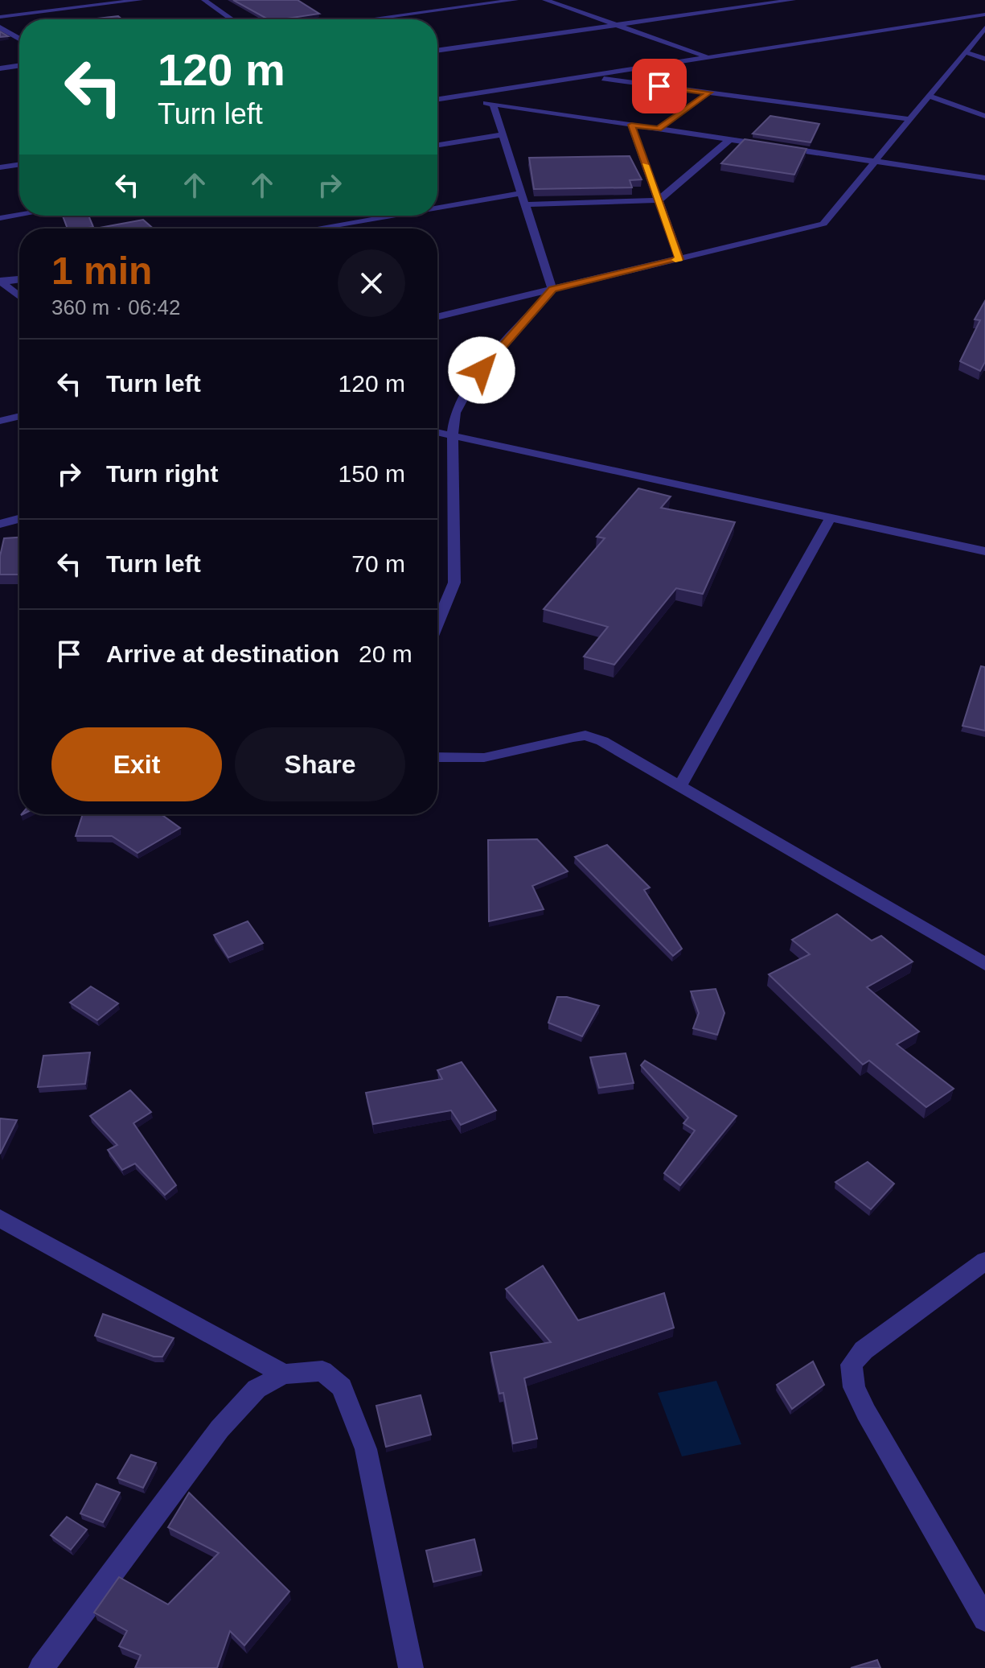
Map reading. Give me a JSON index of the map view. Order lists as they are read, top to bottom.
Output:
{
  "page": {
    "turn": ["120 m", "Turn left"],
    "heading": ["1 min", "360 m · 06:42"],
    "list": [
      {
        "name": "Turn left",
        "value": "120 m"
      },
      {
        "name": "Turn right",
        "value": "150 m"
      },
      {
        "name": "Turn left",
        "value": "70 m"
      },
      {
        "name": "Arrive at destination",
        "value": "20 m"
      }
    ],
    "buttons": ["Exit", "Share"]
  }
}
